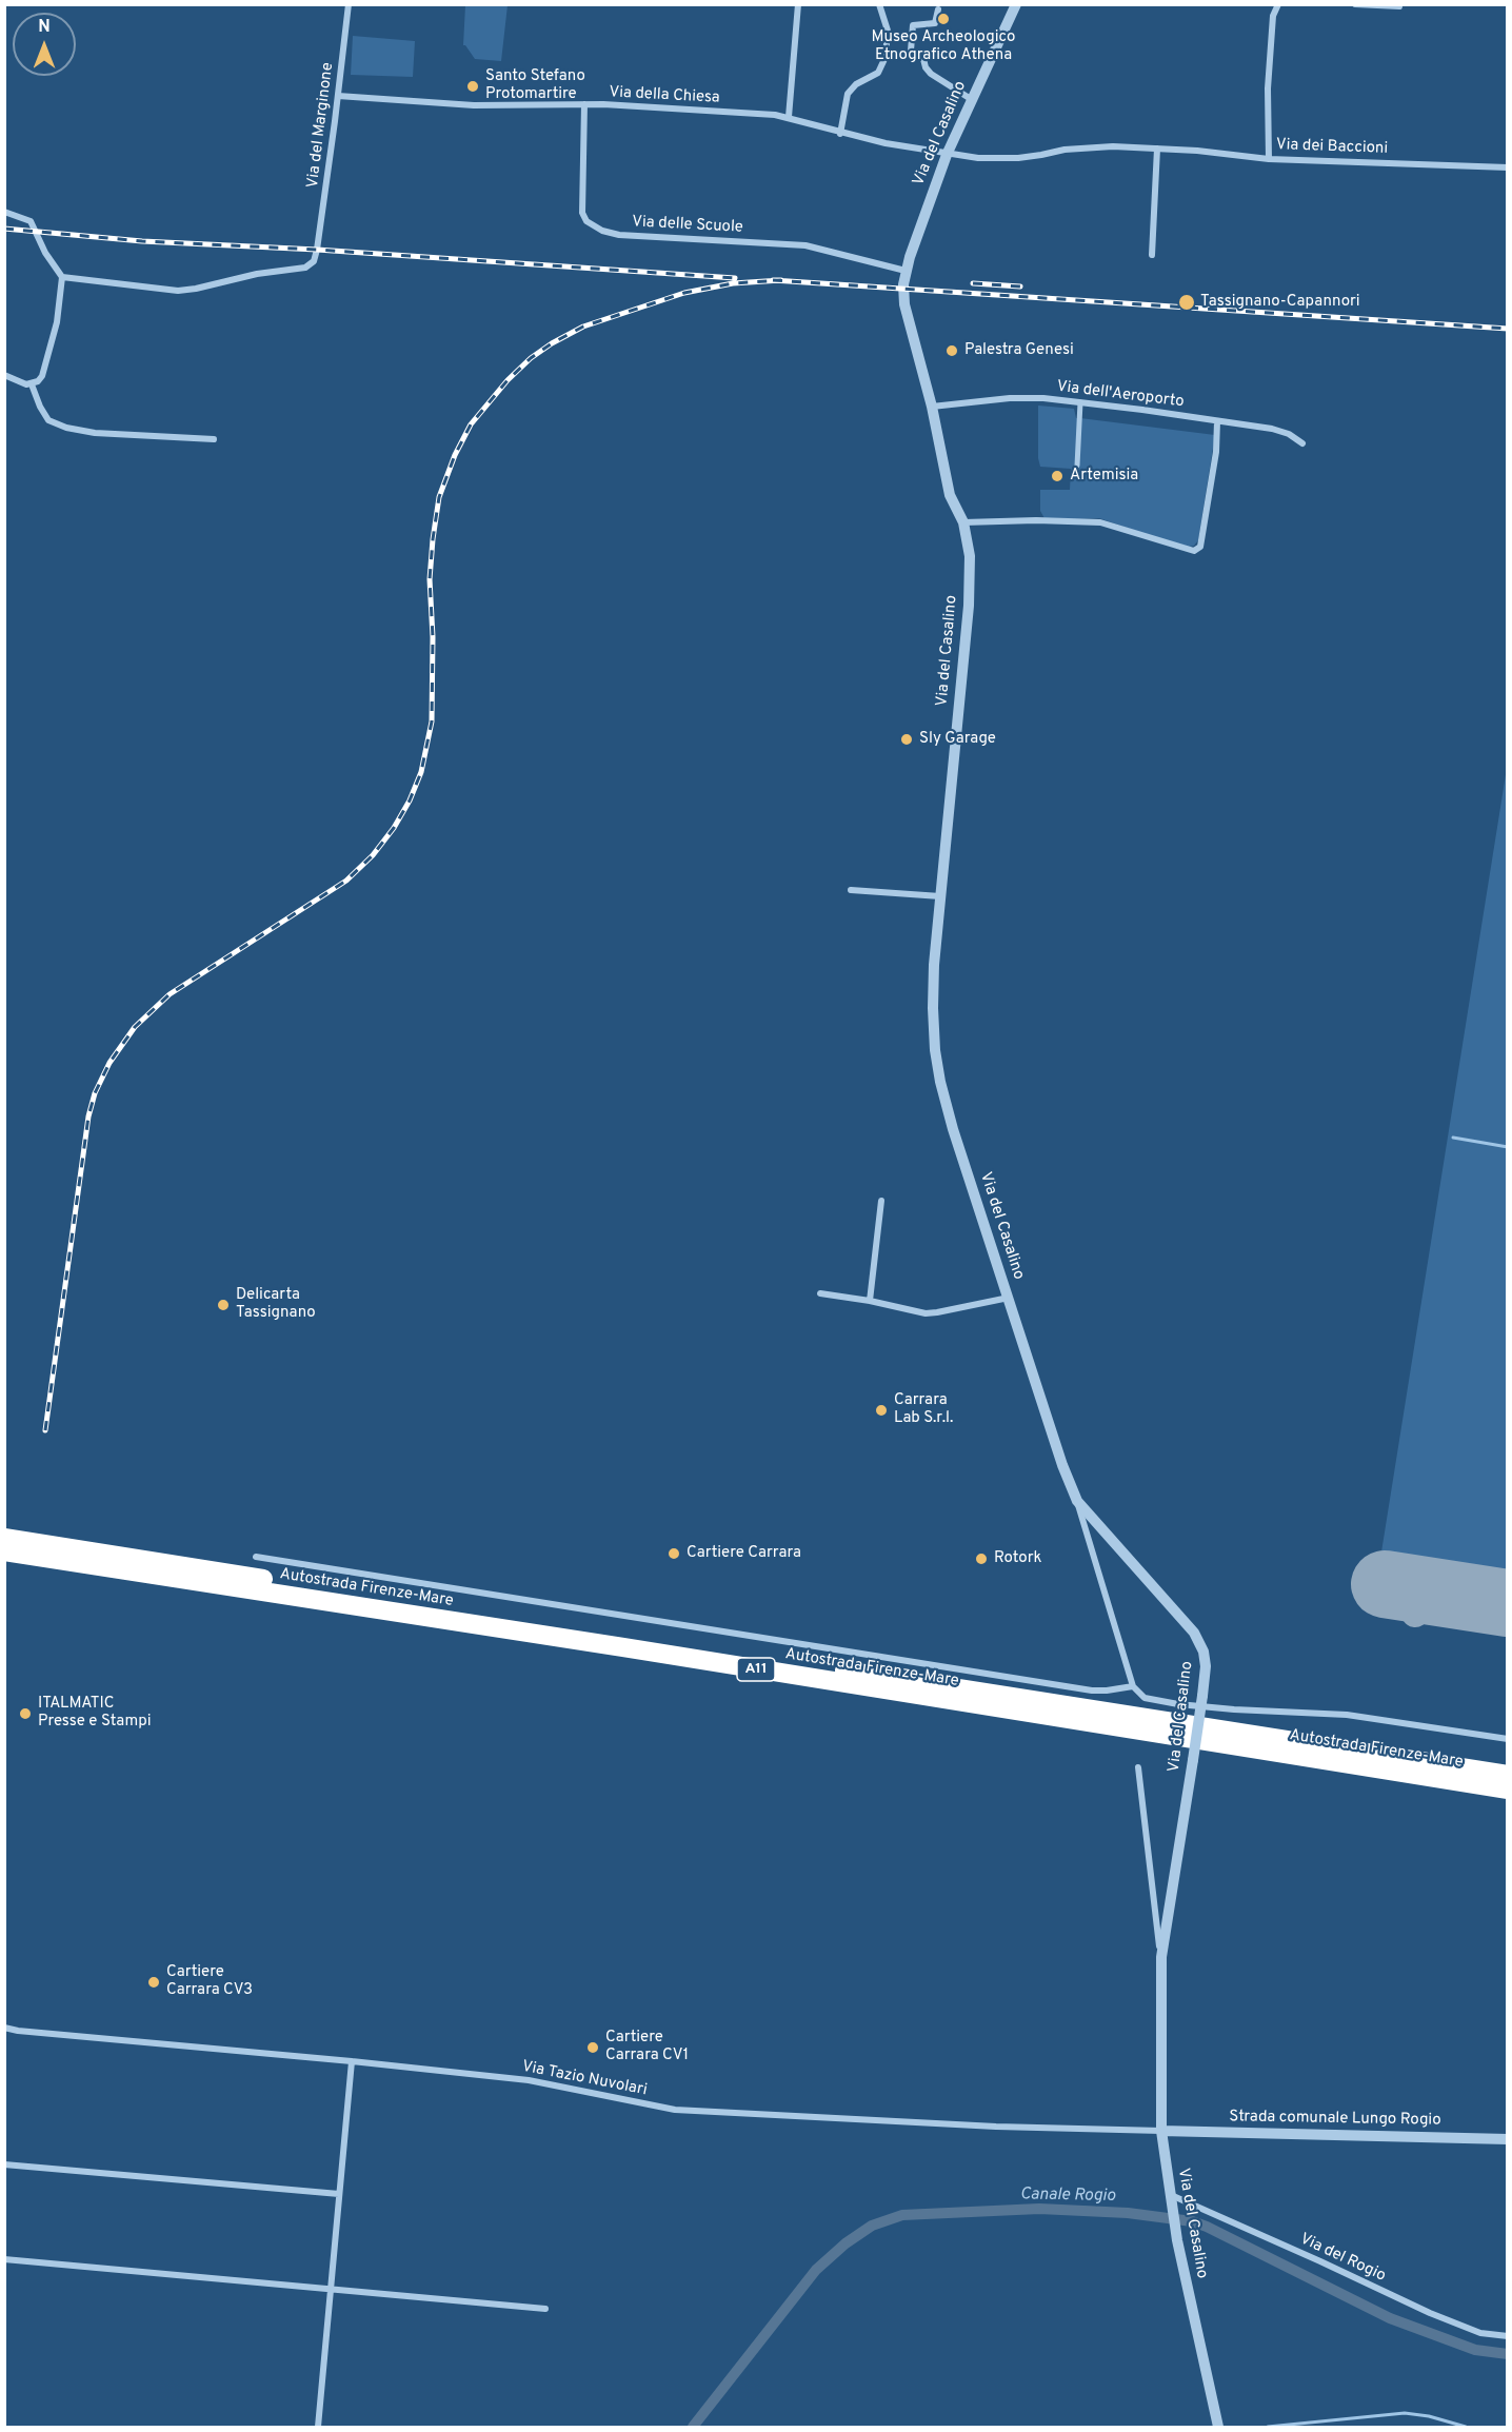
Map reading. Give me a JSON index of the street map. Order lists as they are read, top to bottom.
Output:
{
  "streets": {
    "highway": ["Autostrada Firenze-Mare", "A11"],
    "street": [
      "Via della Chiesa",
      "Via del Marginone",
      "Via del Casalino",
      "Via dei Baccioni",
      "Via delle Scuole",
      "Via dell'Aeroporto",
      "Via Tazio Nuvolari",
      "Strada comunale Lungo Rogio",
      "Via del Rogio"
    ]
  },
  "crossings": [
    ["Via della Chiesa", "Via del Marginone"],
    ["Via della Chiesa", "Via del Casalino"],
    ["Via della Chiesa", "Via dei Baccioni"],
    ["Via della Chiesa", "Via delle Scuole"],
    ["Via del Casalino", "Via dei Baccioni"],
    ["Via del Casalino", "Via delle Scuole"],
    ["Via del Casalino", "Via dell'Aeroporto"],
    ["Via del Casalino", "Via Tazio Nuvolari"],
    ["Via del Casalino", "Strada comunale Lungo Rogio"],
    ["Via del Casalino", "Via del Rogio"],
    ["Via Tazio Nuvolari", "Strada comunale Lungo Rogio"]
  ],
  "water": ["Canale Rogio"],
  "places": [
    "Museo Archeologico Etnografico Athena",
    "Santo Stefano Protomartire",
    "Tassignano-Capannori",
    "Palestra Genesi",
    "Artemisia",
    "Sly Garage",
    "Delicarta Tassignano",
    "Carrara Lab S.r.l.",
    "Cartiere Carrara",
    "Rotork",
    "ITALMATIC Presse e Stampi",
    "Cartiere Carrara CV3",
    "Cartiere Carrara CV1"
  ],
  "north": "top"
}
